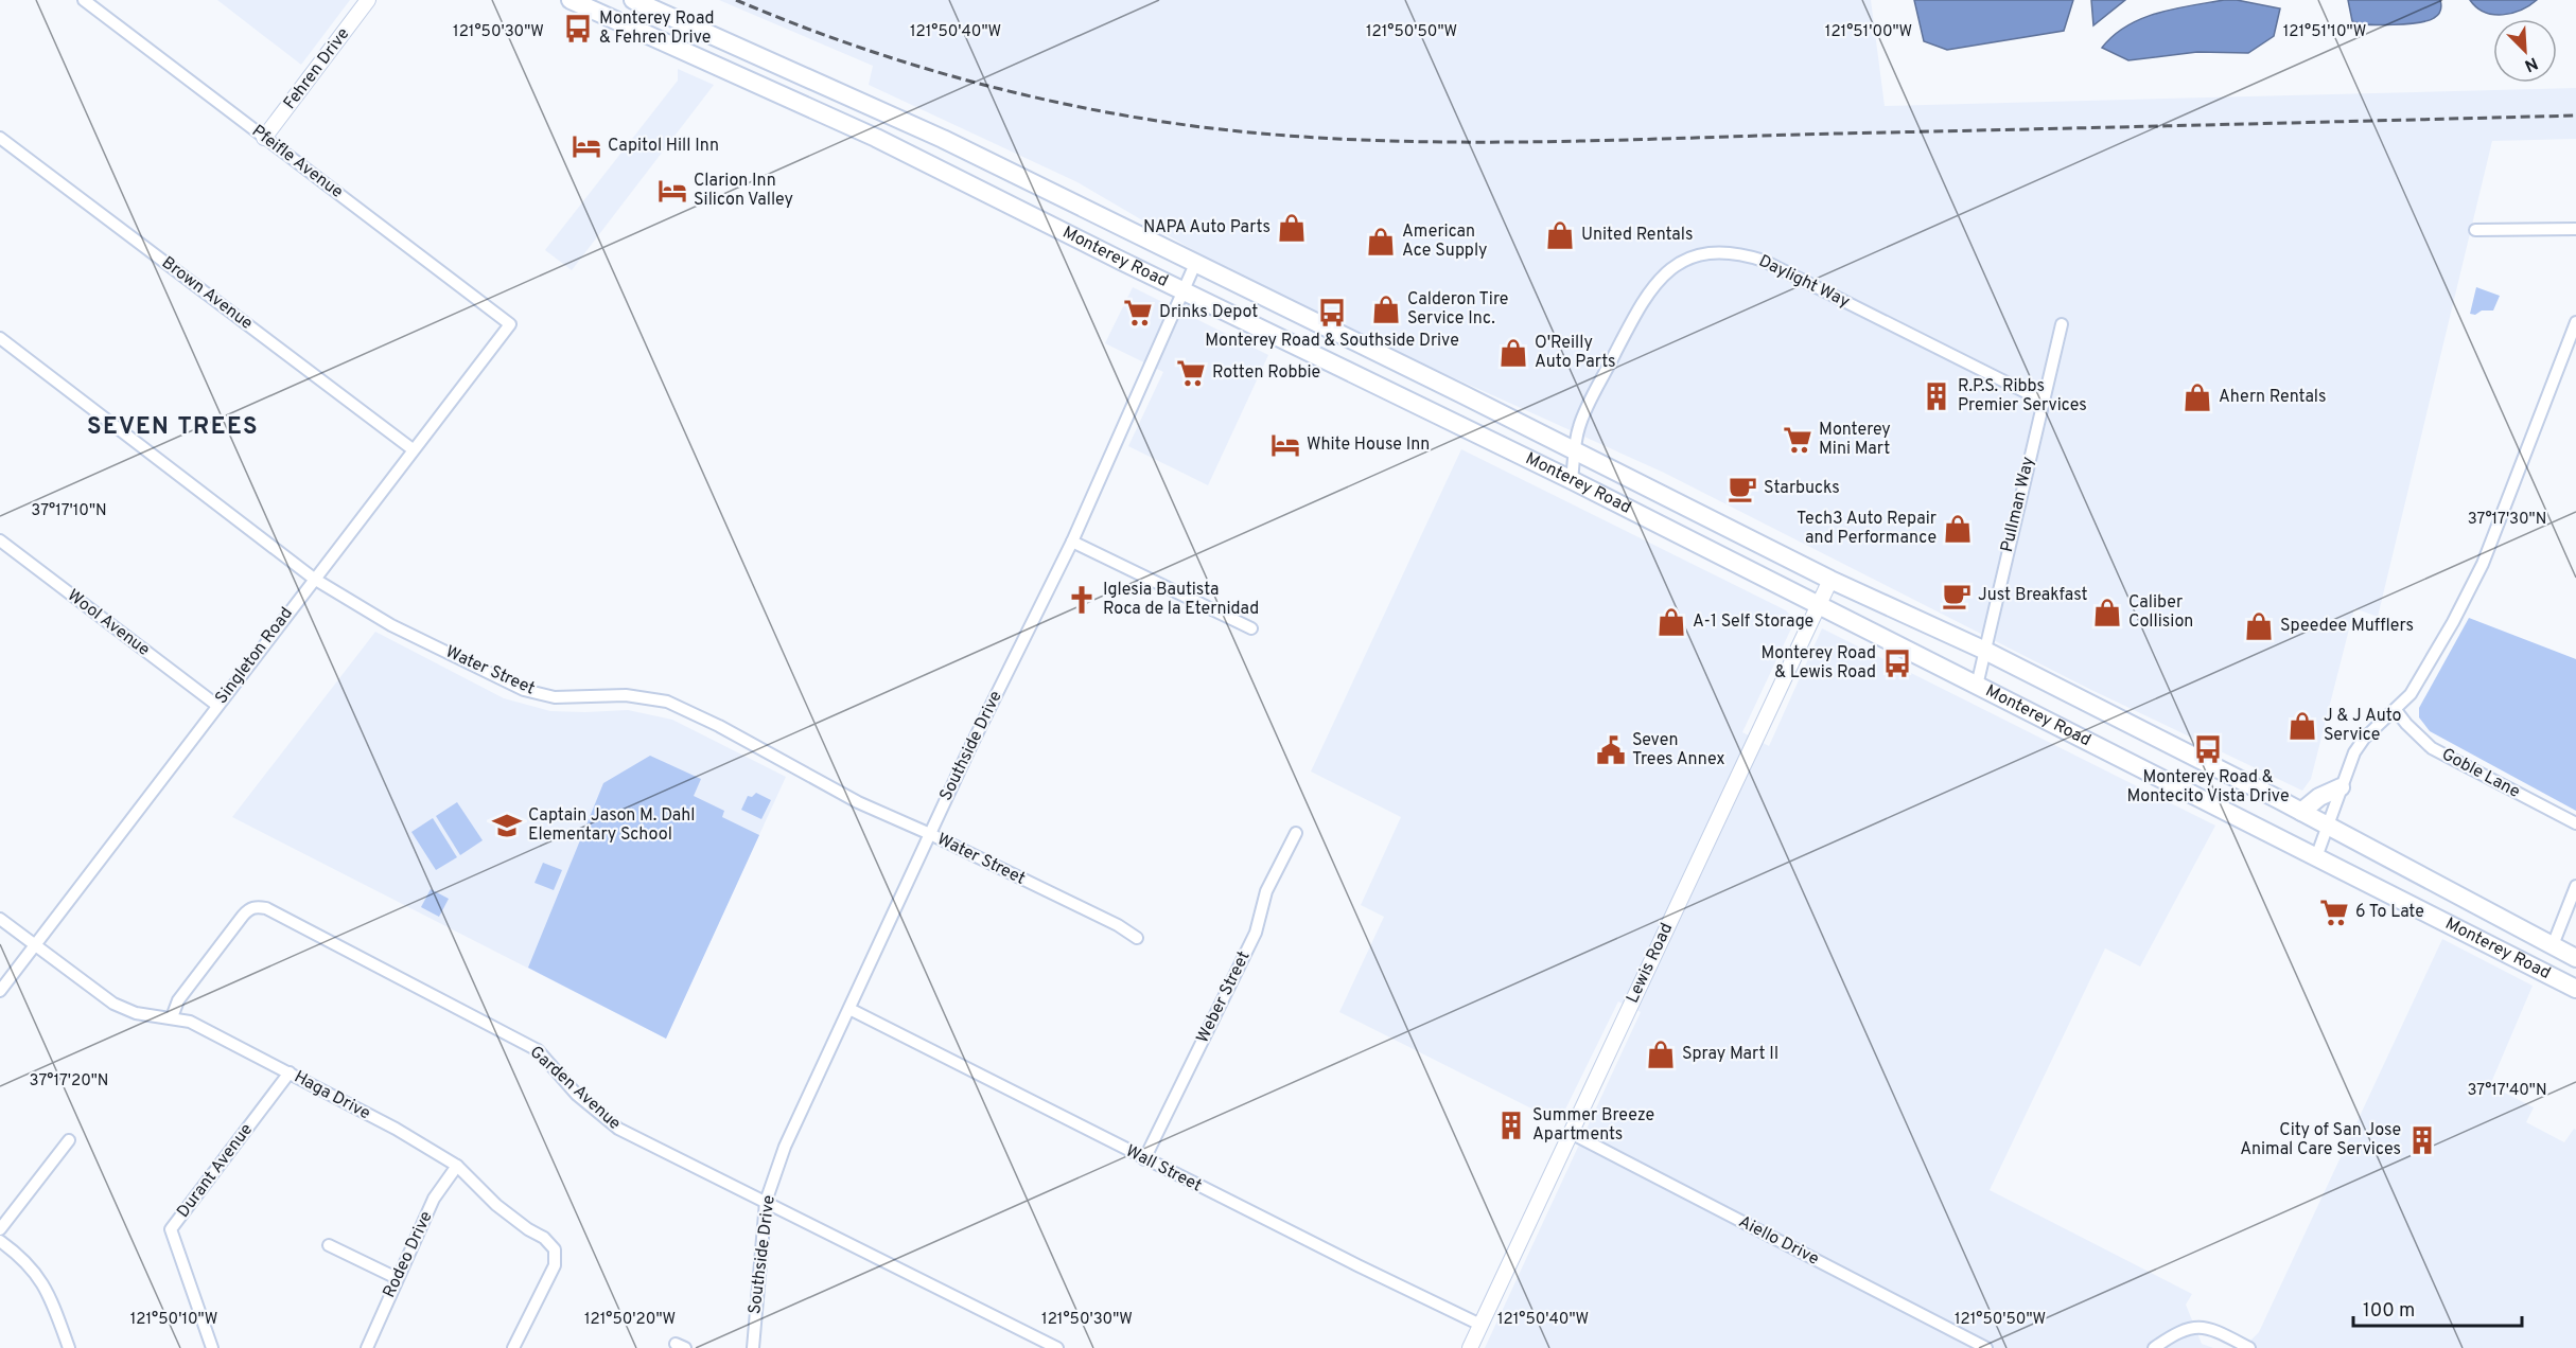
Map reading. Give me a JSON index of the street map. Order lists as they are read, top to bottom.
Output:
{
  "streets": {
    "main road": ["Monterey Road"],
    "street": [
      "Fehren Drive",
      "Pfeifle Avenue",
      "Daylight Way",
      "Brown Avenue",
      "Pullman Way",
      "Wool Avenue",
      "Singleton Road",
      "Water Street",
      "Southside Drive",
      "Goble Lane",
      "Lewis Road",
      "Weber Street",
      "Garden Avenue",
      "Haga Drive",
      "Wall Street",
      "Durant Avenue",
      "Aiello Drive",
      "Rodeo Drive"
    ]
  },
  "crossings": [
    ["Fehren Drive", "Pfeifle Avenue"],
    ["Pfeifle Avenue", "Singleton Road"],
    ["Monterey Road", "Daylight Way"],
    ["Monterey Road", "Pullman Way"],
    ["Monterey Road", "Southside Drive"],
    ["Monterey Road", "Lewis Road"],
    ["Daylight Way", "Pullman Way"],
    ["Brown Avenue", "Singleton Road"],
    ["Wool Avenue", "Singleton Road"],
    ["Singleton Road", "Water Street"],
    ["Singleton Road", "Haga Drive"],
    ["Water Street", "Southside Drive"],
    ["Southside Drive", "Garden Avenue"],
    ["Southside Drive", "Wall Street"],
    ["Lewis Road", "Wall Street"],
    ["Lewis Road", "Aiello Drive"],
    ["Weber Street", "Wall Street"],
    ["Garden Avenue", "Haga Drive"],
    ["Haga Drive", "Durant Avenue"],
    ["Haga Drive", "Rodeo Drive"]
  ],
  "districts": ["SEVEN TREES"],
  "places": {
    "bus stop": [
      "Monterey Road & Fehren Drive",
      "Monterey Road & Southside Drive",
      "Monterey Road & Lewis Road",
      "Monterey Road & Montecito Vista Drive"
    ],
    "hotel": ["Capitol Hill Inn", "Clarion Inn Silicon Valley", "White House Inn"],
    "shop": [
      "NAPA Auto Parts",
      "United Rentals",
      "American Ace Supply",
      "Calderon Tire Service Inc.",
      "O'Reilly Auto Parts",
      "Ahern Rentals",
      "Tech3 Auto Repair and Performance",
      "Caliber Collision",
      "A-1 Self Storage",
      "Speedee Mufflers",
      "J & J Auto Service",
      "Spray Mart II"
    ],
    "supermarket": [
      "Drinks Depot",
      "Rotten Robbie",
      "Monterey Mini Mart",
      "6 To Late"
    ],
    "building": ["R.P.S. Ribbs Premier Services", "Summer Breeze Apartments", "City of San Jose Animal Care Services"],
    "cafe": ["Starbucks", "Just Breakfast"],
    "church": ["Iglesia Bautista Roca de la Eternidad"],
    "public building": ["Seven Trees Annex"],
    "school or university": ["Captain Jason M. Dahl Elementary School"]
  },
  "scale_bar": "100 m",
  "north": "bottom right",
  "coordinates": [
    "121°50'30\"W",
    "121°50'40\"W",
    "121°50'50\"W",
    "121°51'00\"W",
    "121°51'10\"W",
    "37°17'10\"N",
    "37°17'30\"N",
    "37°17'20\"N",
    "37°17'40\"N",
    "121°50'10\"W",
    "121°50'20\"W"
  ]
}
